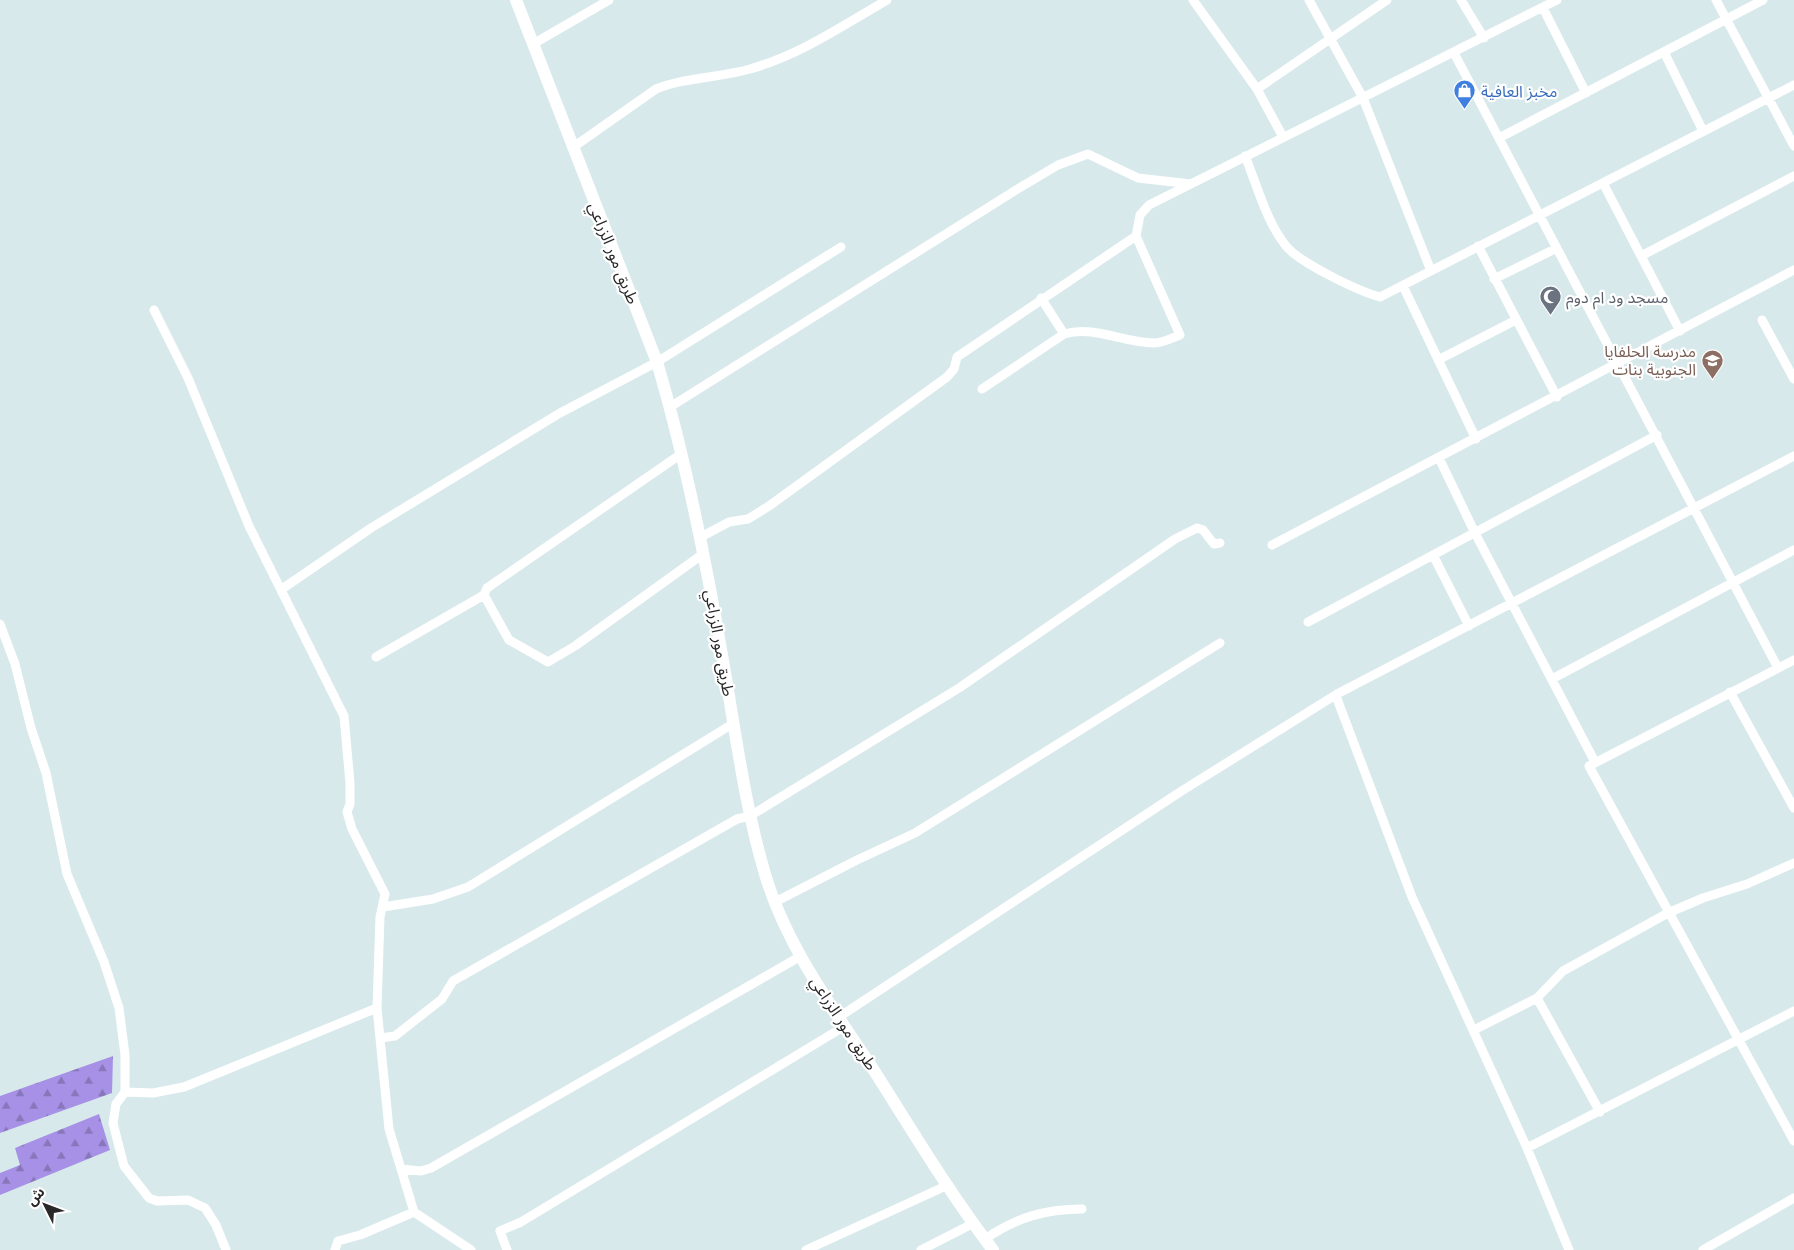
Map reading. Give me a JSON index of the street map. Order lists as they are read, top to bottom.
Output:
{
  "streets": {
    "street": ["طريق مور الزراعي"]
  },
  "places": {
    "shop": ["مخبز العافية"],
    "mosque": ["مسجد ود ام دوم"],
    "school or university": ["مدرسة الحلفايا الجنوبية بنات"]
  },
  "north": "top left"
}
